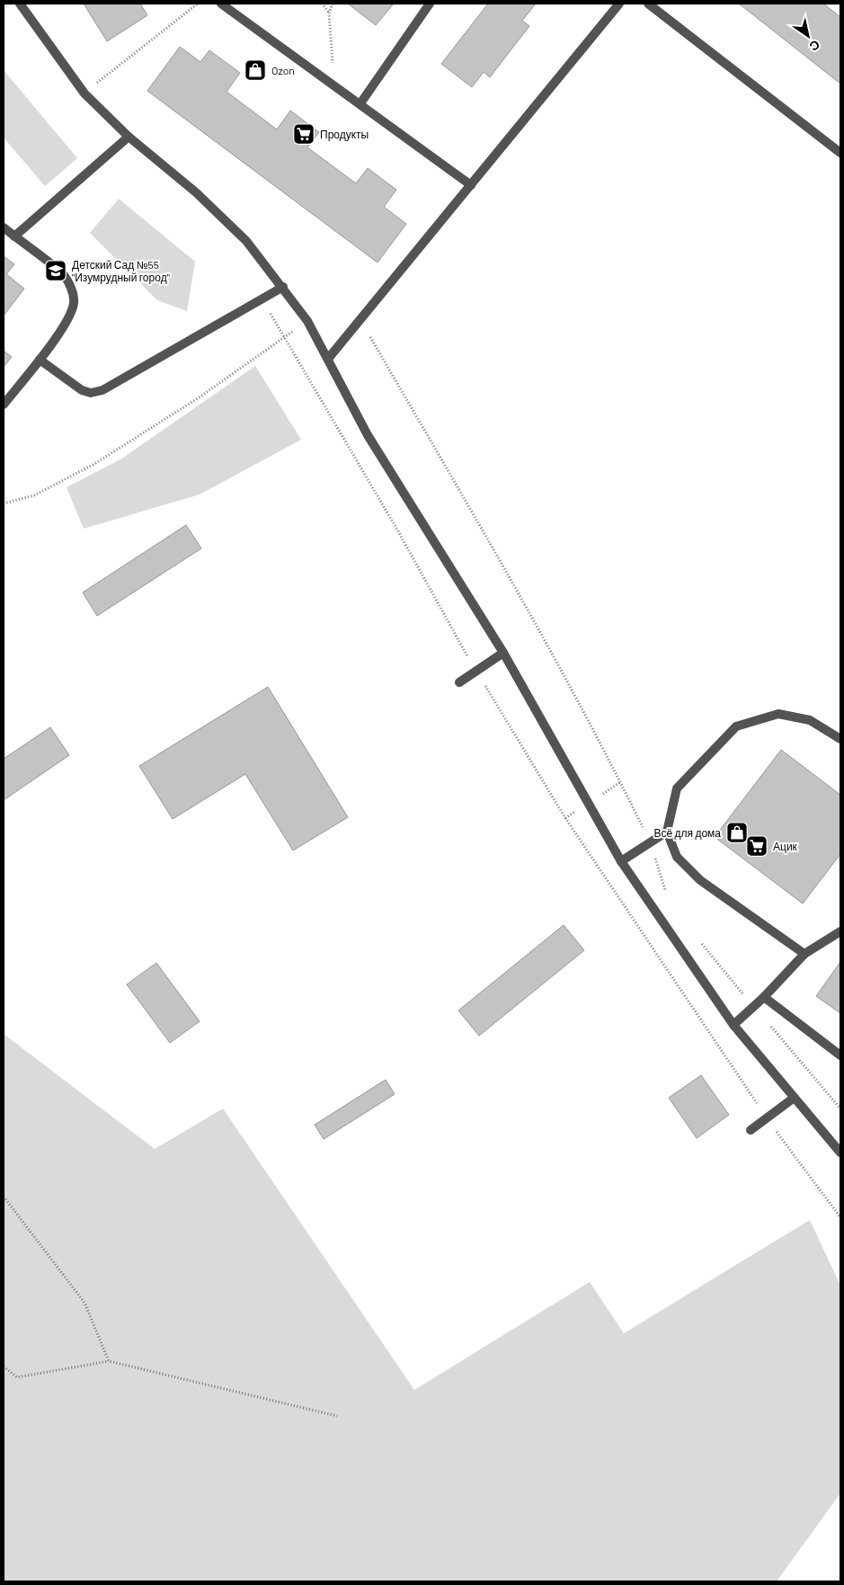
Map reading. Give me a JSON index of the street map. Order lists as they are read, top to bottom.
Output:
{
  "places": {
    "shop": ["Ozon", "Всё для дома"],
    "supermarket": ["Продукты", "Ацик"],
    "school or university": ["Детский Сад №55 \"Изумрудный город\""]
  },
  "north": "bottom right"
}
